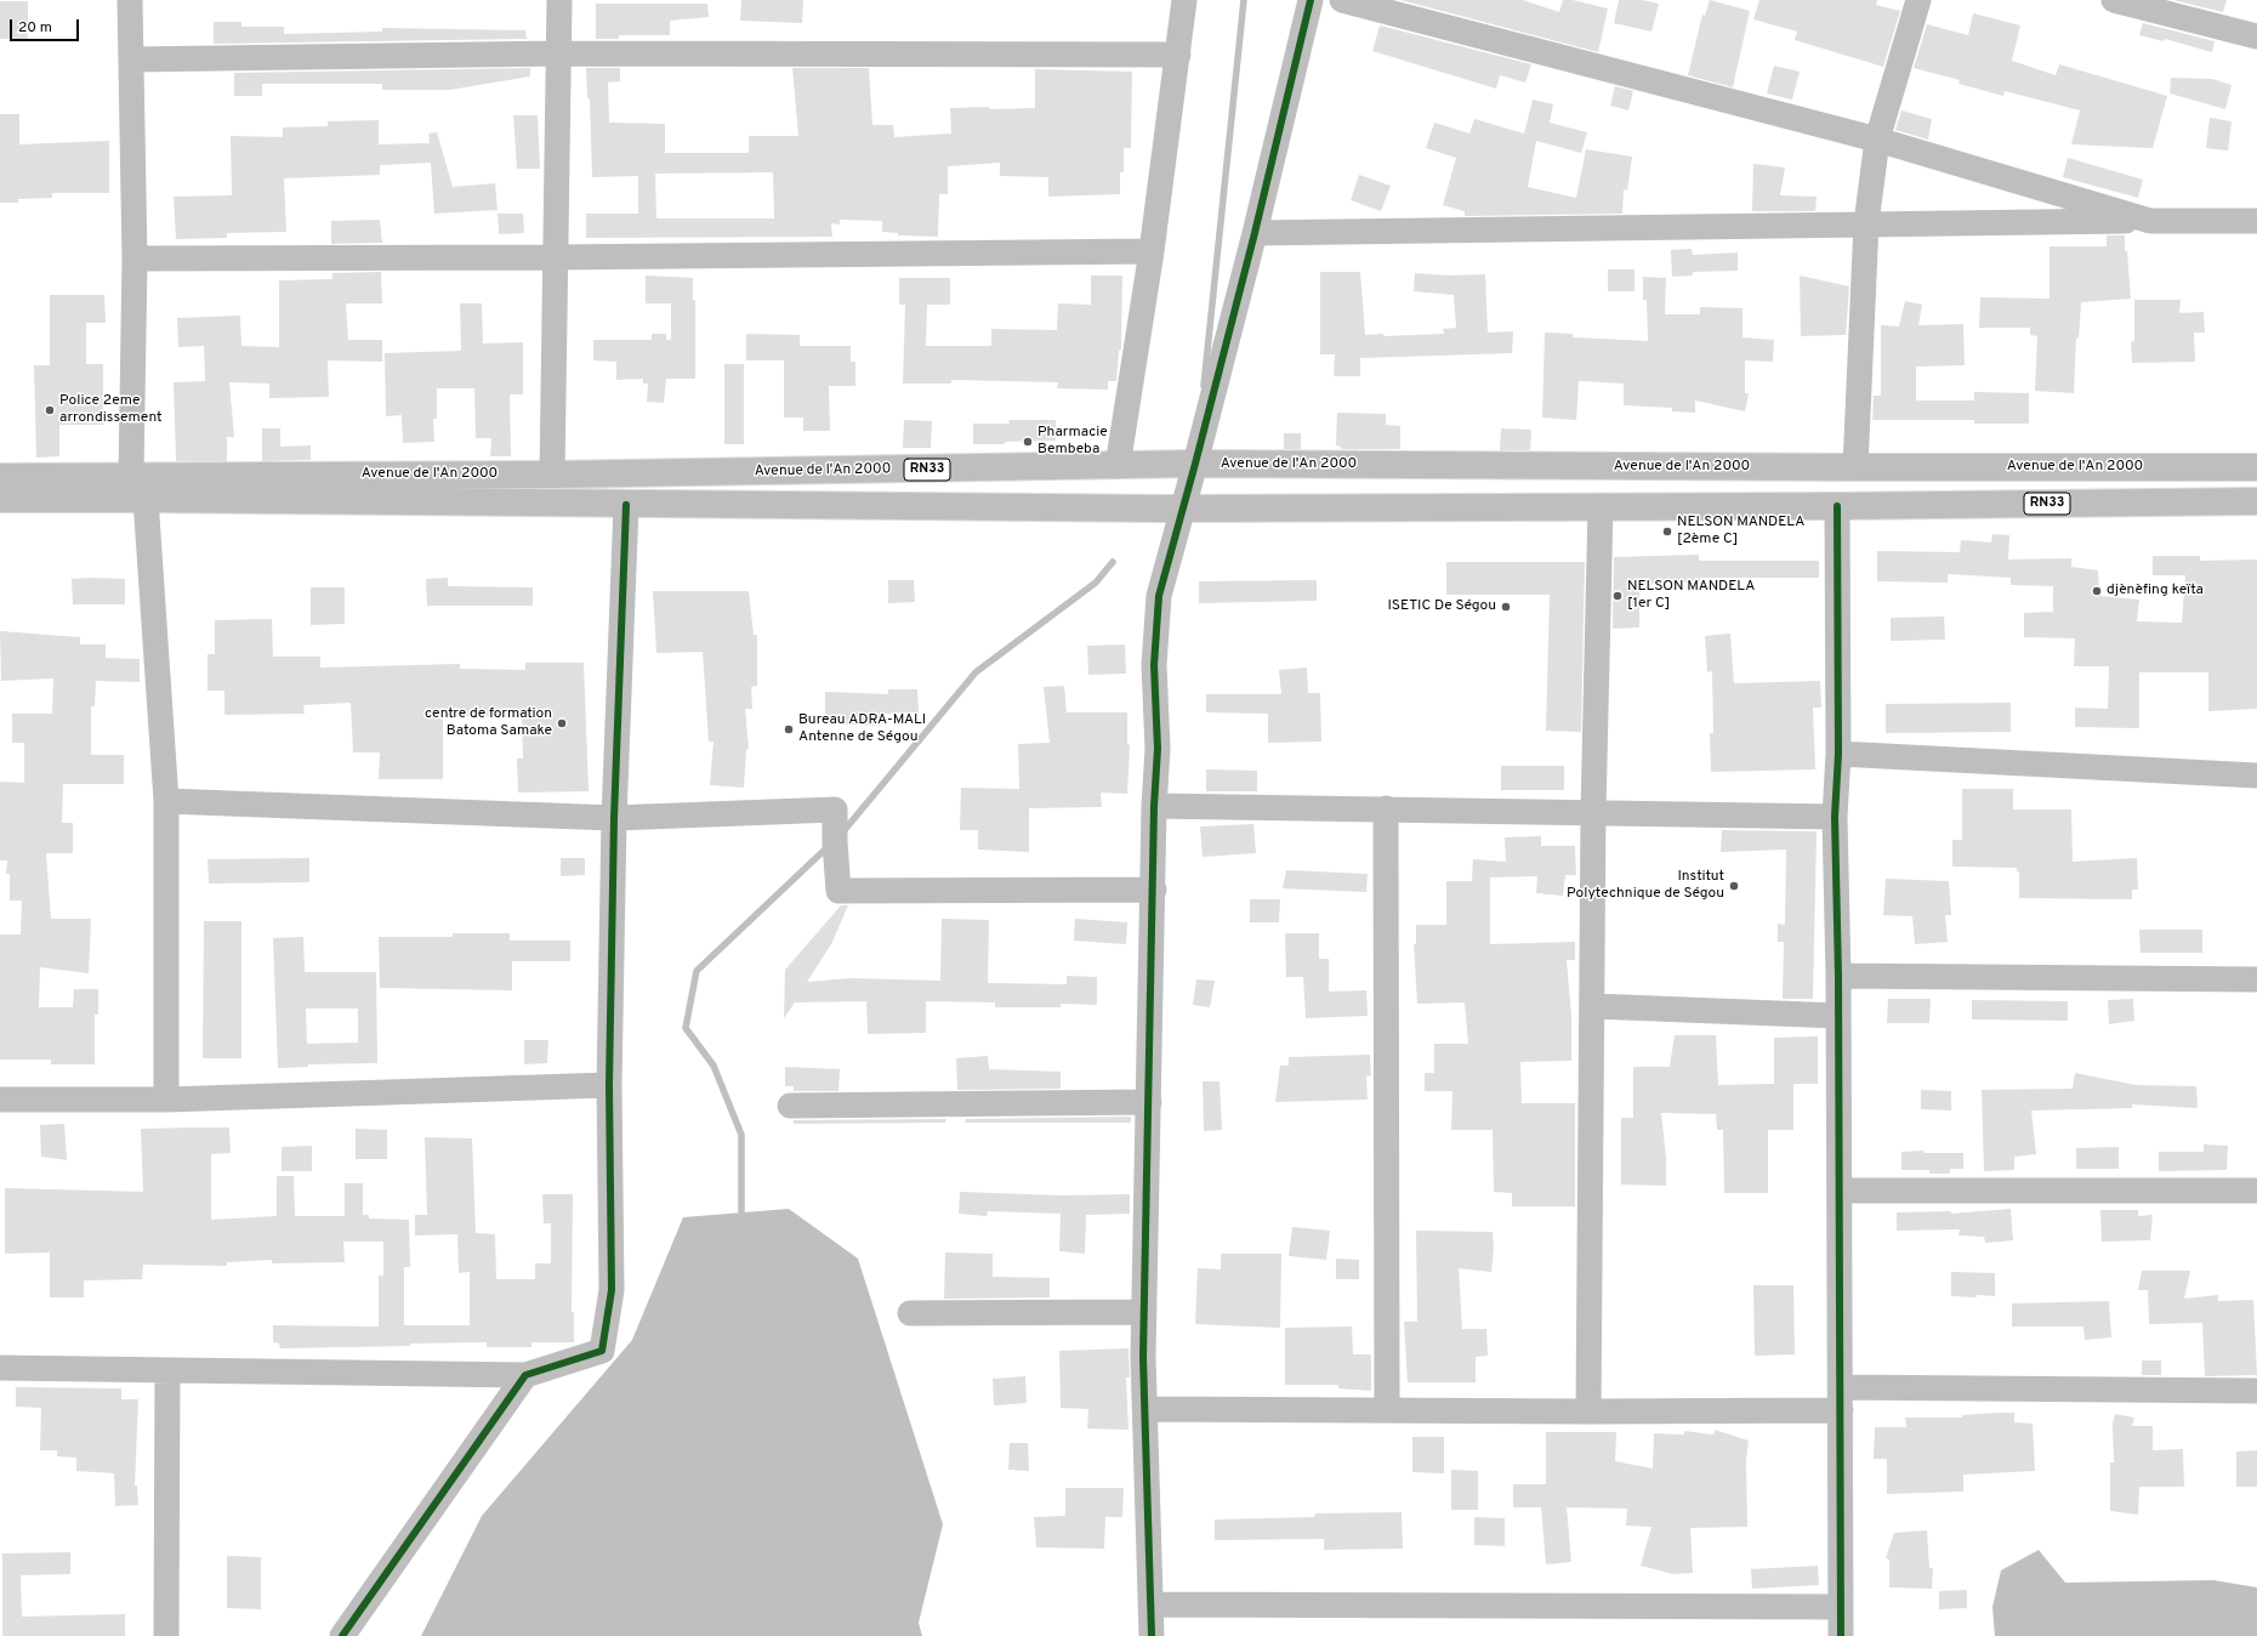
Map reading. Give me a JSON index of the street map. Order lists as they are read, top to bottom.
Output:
{
  "streets": {
    "main road": ["Avenue de l'An 2000", "RN33"]
  },
  "places": [
    "Police 2eme arrondissement",
    "Pharmacie Bembeba",
    "NELSON MANDELA [2ème C]",
    "djènèfing keïta",
    "NELSON MANDELA [1er C]",
    "ISETIC De Ségou",
    "centre de formation Batoma Samake",
    "Bureau ADRA-MALI Antenne de Ségou",
    "Institut Polytechnique de Ségou"
  ],
  "scale_bar": "20 m"
}
